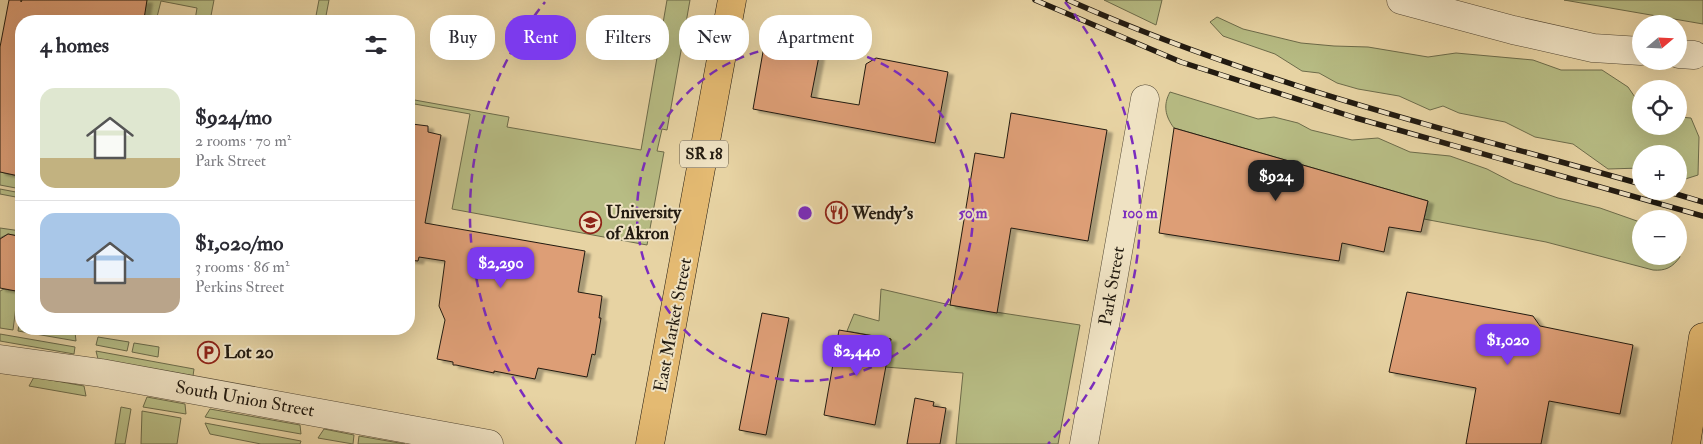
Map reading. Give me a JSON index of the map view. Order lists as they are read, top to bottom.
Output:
{
  "streets": {
    "main road": ["SR 18", "East Market Street"],
    "street": ["Park Street", "South Union Street"]
  },
  "places": {
    "restaurant": ["Wendy's"],
    "school or university": ["University of Akron"],
    "parking": ["Lot 20"]
  },
  "north": "right",
  "page": {
    "map_buttons": ["+", "−"],
    "chip": [
      "Buy",
      "Rent",
      "Filters",
      "New",
      "Apartment"
    ],
    "heading": "4 homes",
    "list": [
      {
        "name": "$924/mo",
        "note": "2 rooms · 70 m² · Park Street"
      },
      {
        "name": "$1,020/mo",
        "note": "3 rooms · 86 m² · Perkins Street"
      }
    ],
    "price": [
      "$924",
      "$2,290",
      "$1,020",
      "$2,440"
    ]
  },
  "rings": ["50 m", "100 m"]
}
